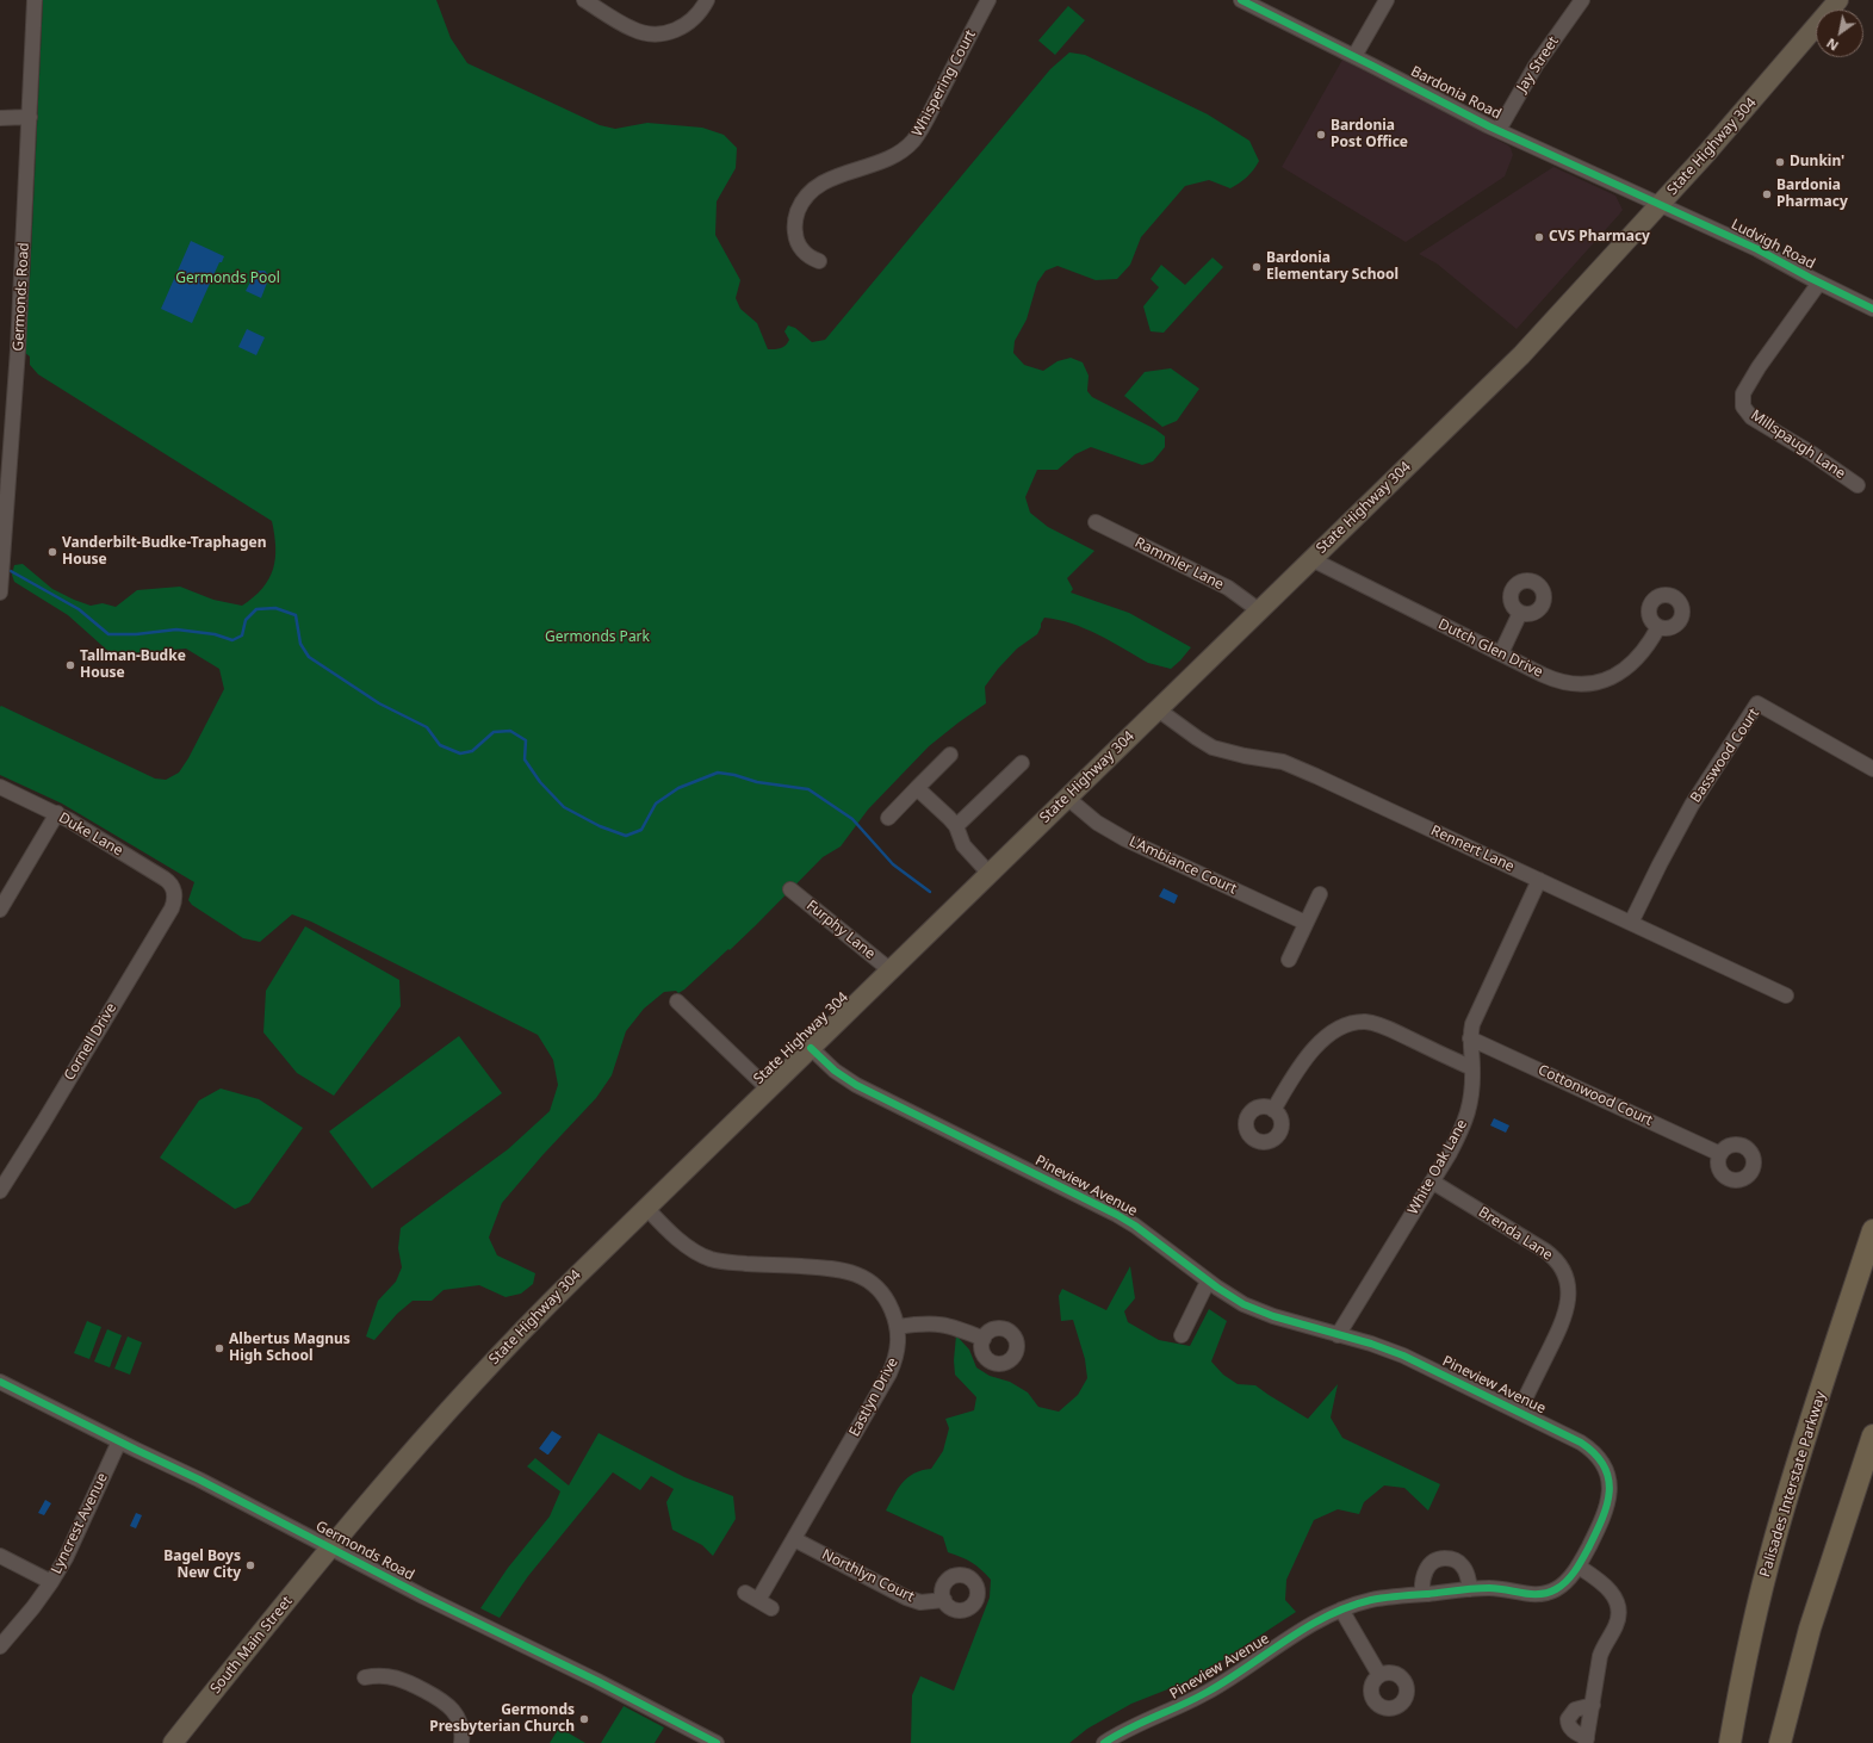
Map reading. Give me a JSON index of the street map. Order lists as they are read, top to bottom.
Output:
{
  "streets": {
    "highway": ["Palisades Interstate Parkway"],
    "main road": ["State Highway 304", "South Main Street"],
    "street": [
      "Jay Street",
      "Whispering Court",
      "Bardonia Road",
      "Ludvigh Road",
      "Germonds Road",
      "Millspaugh Lane",
      "Rammler Lane",
      "Dutch Glen Drive",
      "Basswood Court",
      "Duke Lane",
      "Rennert Lane",
      "L'Ambiance Court",
      "Furphy Lane",
      "Cornell Drive",
      "Cottonwood Court",
      "White Oak Lane",
      "Pineview Avenue",
      "Brenda Lane",
      "Eastlyn Drive",
      "Lyncrest Avenue",
      "Northlyn Court"
    ]
  },
  "crossings": [
    ["Jay Street", "Bardonia Road"],
    ["Bardonia Road", "State Highway 304"],
    ["Bardonia Road", "Ludvigh Road"],
    ["State Highway 304", "Ludvigh Road"],
    ["State Highway 304", "Germonds Road"],
    ["State Highway 304", "Rammler Lane"],
    ["State Highway 304", "Dutch Glen Drive"],
    ["State Highway 304", "Rennert Lane"],
    ["State Highway 304", "L'Ambiance Court"],
    ["State Highway 304", "Furphy Lane"],
    ["State Highway 304", "Pineview Avenue"],
    ["State Highway 304", "Eastlyn Drive"],
    ["State Highway 304", "South Main Street"],
    ["Ludvigh Road", "Millspaugh Lane"],
    ["Germonds Road", "Lyncrest Avenue"],
    ["Germonds Road", "South Main Street"],
    ["Basswood Court", "Rennert Lane"],
    ["Duke Lane", "Cornell Drive"],
    ["Rennert Lane", "White Oak Lane"],
    ["Cottonwood Court", "White Oak Lane"],
    ["White Oak Lane", "Pineview Avenue"],
    ["White Oak Lane", "Brenda Lane"],
    ["Pineview Avenue", "Brenda Lane"],
    ["Eastlyn Drive", "Northlyn Court"]
  ],
  "parks": ["Germonds Pool", "Germonds Park"],
  "places": [
    "Bardonia Post Office",
    "Dunkin'",
    "Bardonia Pharmacy",
    "CVS Pharmacy",
    "Bardonia Elementary School",
    "Vanderbilt-Budke-Traphagen House",
    "Tallman-Budke House",
    "Albertus Magnus High School",
    "Bagel Boys New City",
    "Germonds Presbyterian Church"
  ],
  "north": "bottom left"
}
